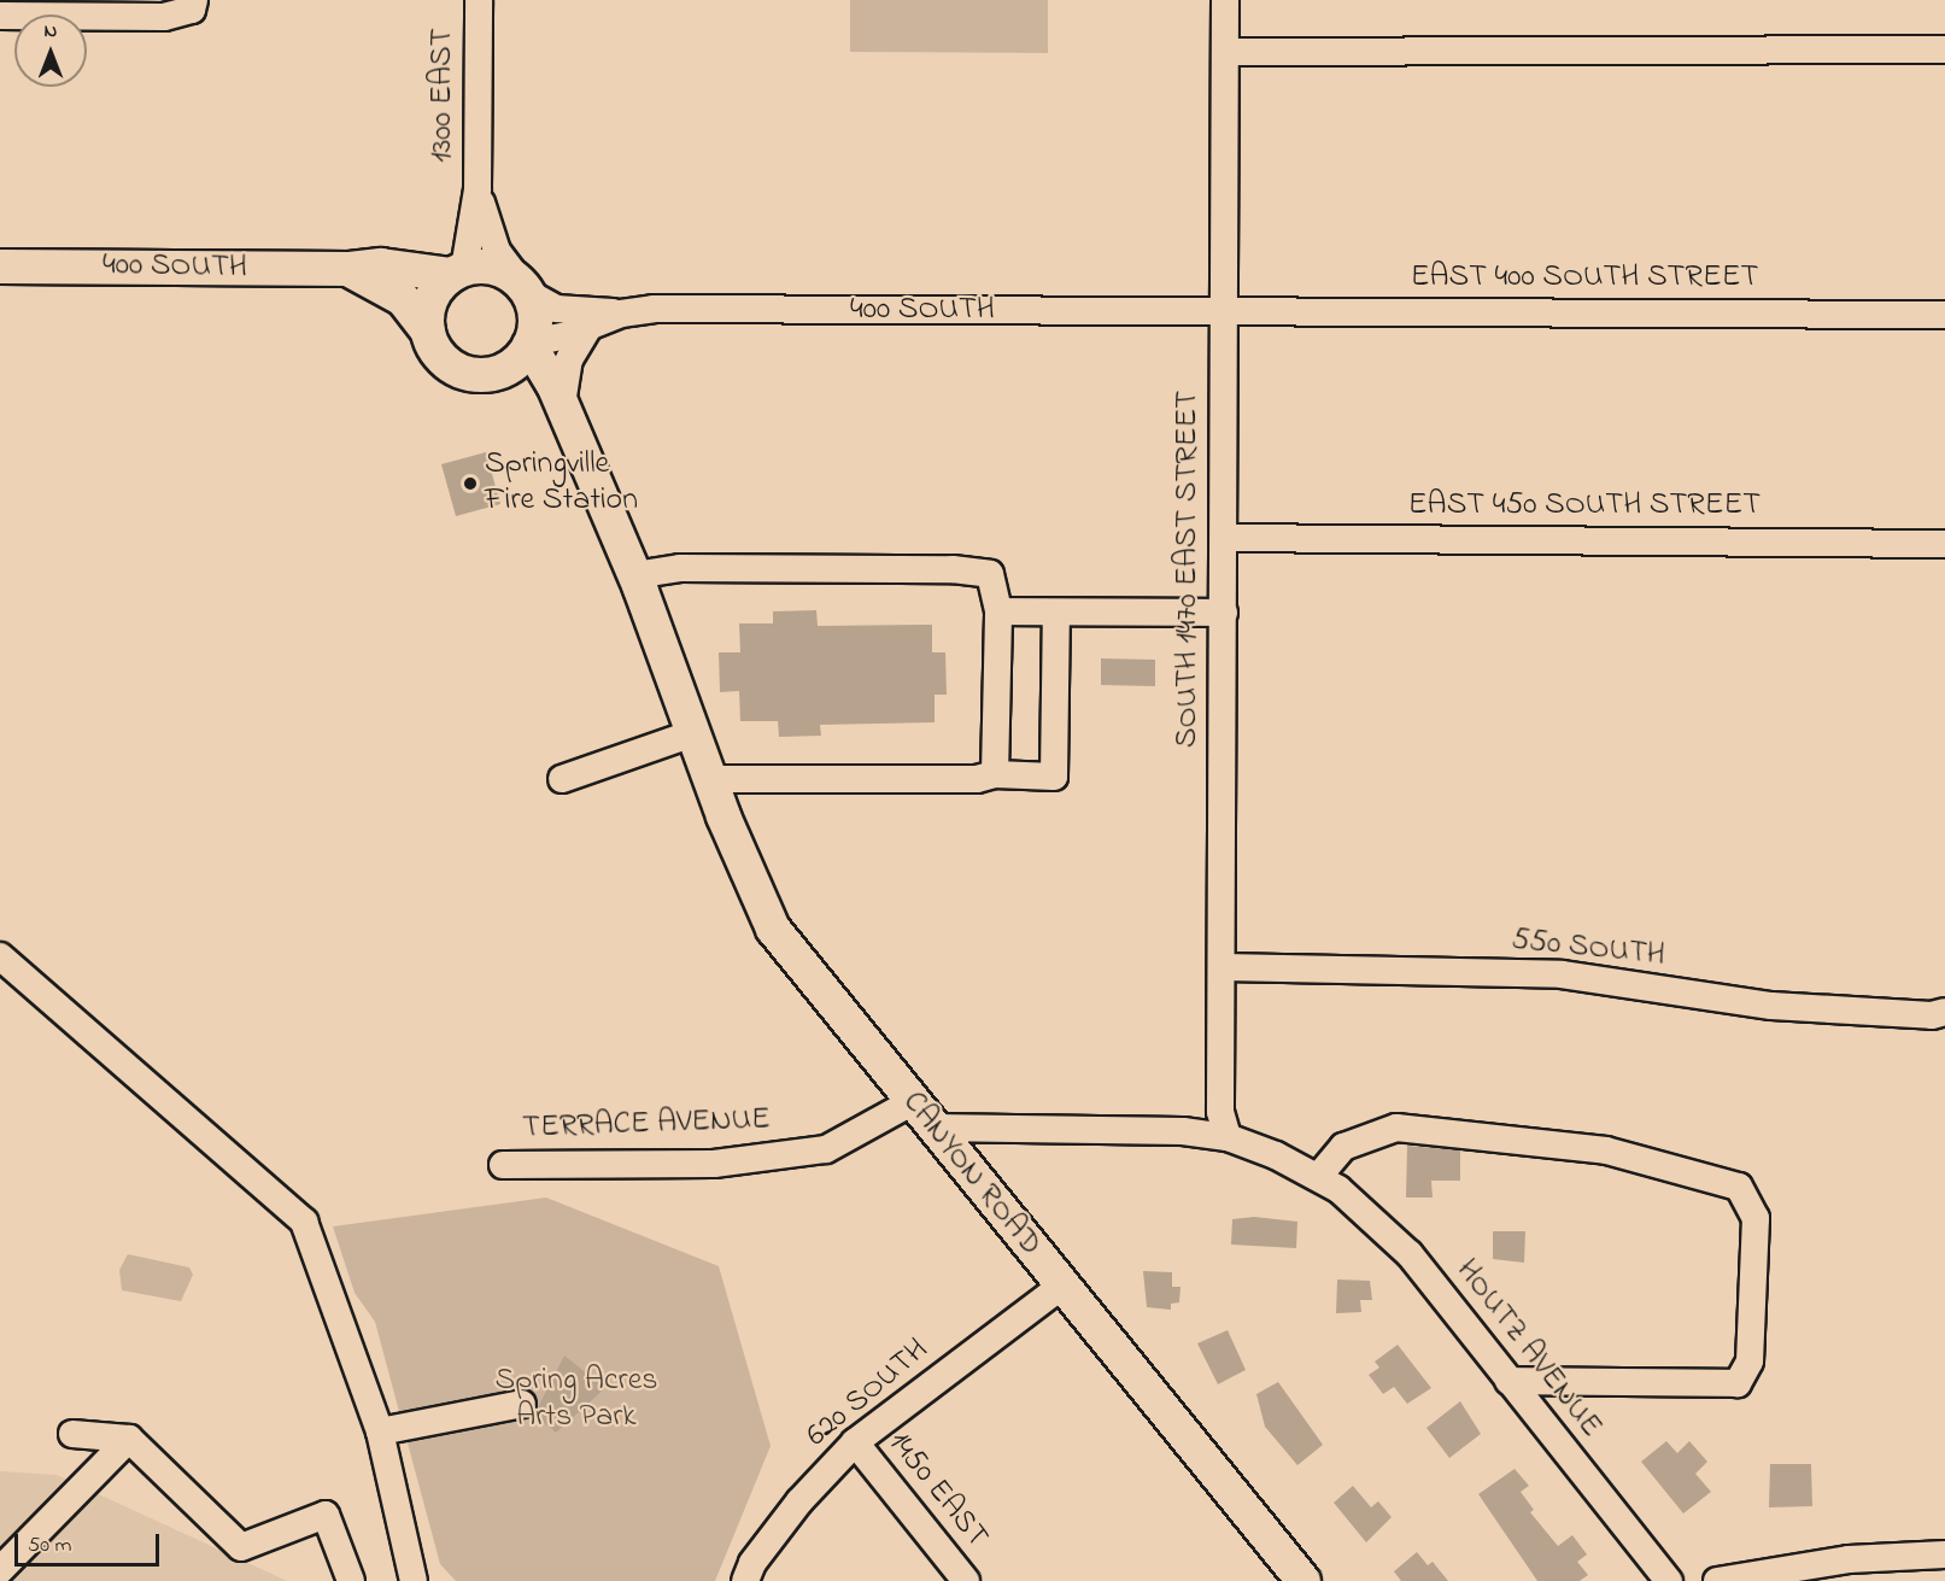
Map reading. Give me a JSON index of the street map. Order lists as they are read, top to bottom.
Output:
{
  "streets": {
    "main road": ["400 SOUTH", "CANYON ROAD"],
    "street": [
      "1300 EAST",
      "EAST 400 SOUTH STREET",
      "EAST 450 SOUTH STREET",
      "SOUTH 1470 EAST STREET",
      "550 SOUTH",
      "TERRACE AVENUE",
      "HOUTZ AVENUE",
      "620 SOUTH",
      "1450 EAST"
    ]
  },
  "crossings": [
    ["1300 EAST", "400 SOUTH"],
    ["1300 EAST", "CANYON ROAD"],
    ["400 SOUTH", "EAST 400 SOUTH STREET"],
    ["400 SOUTH", "SOUTH 1470 EAST STREET"],
    ["400 SOUTH", "CANYON ROAD"],
    ["EAST 400 SOUTH STREET", "SOUTH 1470 EAST STREET"],
    ["EAST 450 SOUTH STREET", "SOUTH 1470 EAST STREET"],
    ["SOUTH 1470 EAST STREET", "550 SOUTH"],
    ["SOUTH 1470 EAST STREET", "TERRACE AVENUE"],
    ["TERRACE AVENUE", "CANYON ROAD"],
    ["TERRACE AVENUE", "HOUTZ AVENUE"],
    ["CANYON ROAD", "620 SOUTH"],
    ["620 SOUTH", "1450 EAST"]
  ],
  "parks": ["Spring Acres Arts Park"],
  "places": ["Springville Fire Station"],
  "scale_bar": "50 m",
  "north": "top"
}
